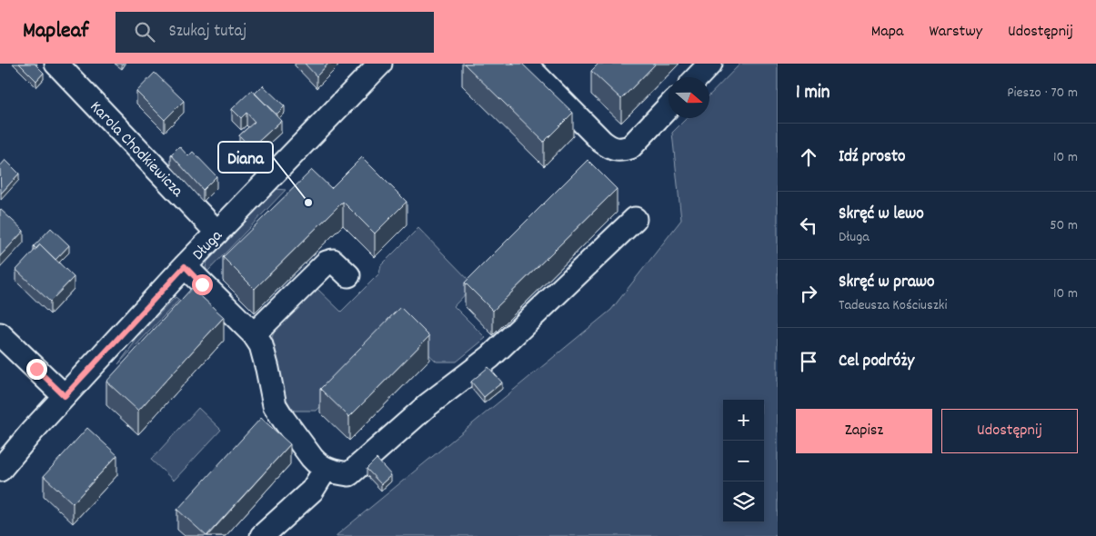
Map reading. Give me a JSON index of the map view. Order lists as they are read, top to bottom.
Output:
{
  "streets": {
    "street": ["Karola Chodkiewicza", "Długa"]
  },
  "crossings": [
    ["Karola Chodkiewicza", "Długa"]
  ],
  "places": ["Diana"],
  "north": "right",
  "page": {
    "header": "Mapleaf",
    "search": "Szukaj tutaj",
    "nav": ["Mapa", "Warstwy", "Udostępnij"],
    "heading": ["1 min", "Pieszo · 70 m"],
    "list": [
      ["Idź prosto", "10 m"],
      ["Skręć w lewo", "Długa", "50 m"],
      ["Skręć w prawo", "Tadeusza Kościuszki", "10 m"],
      "Cel podróży"
    ],
    "buttons": ["Zapisz", "Udostępnij"],
    "map_buttons": ["+", "−"]
  }
}
